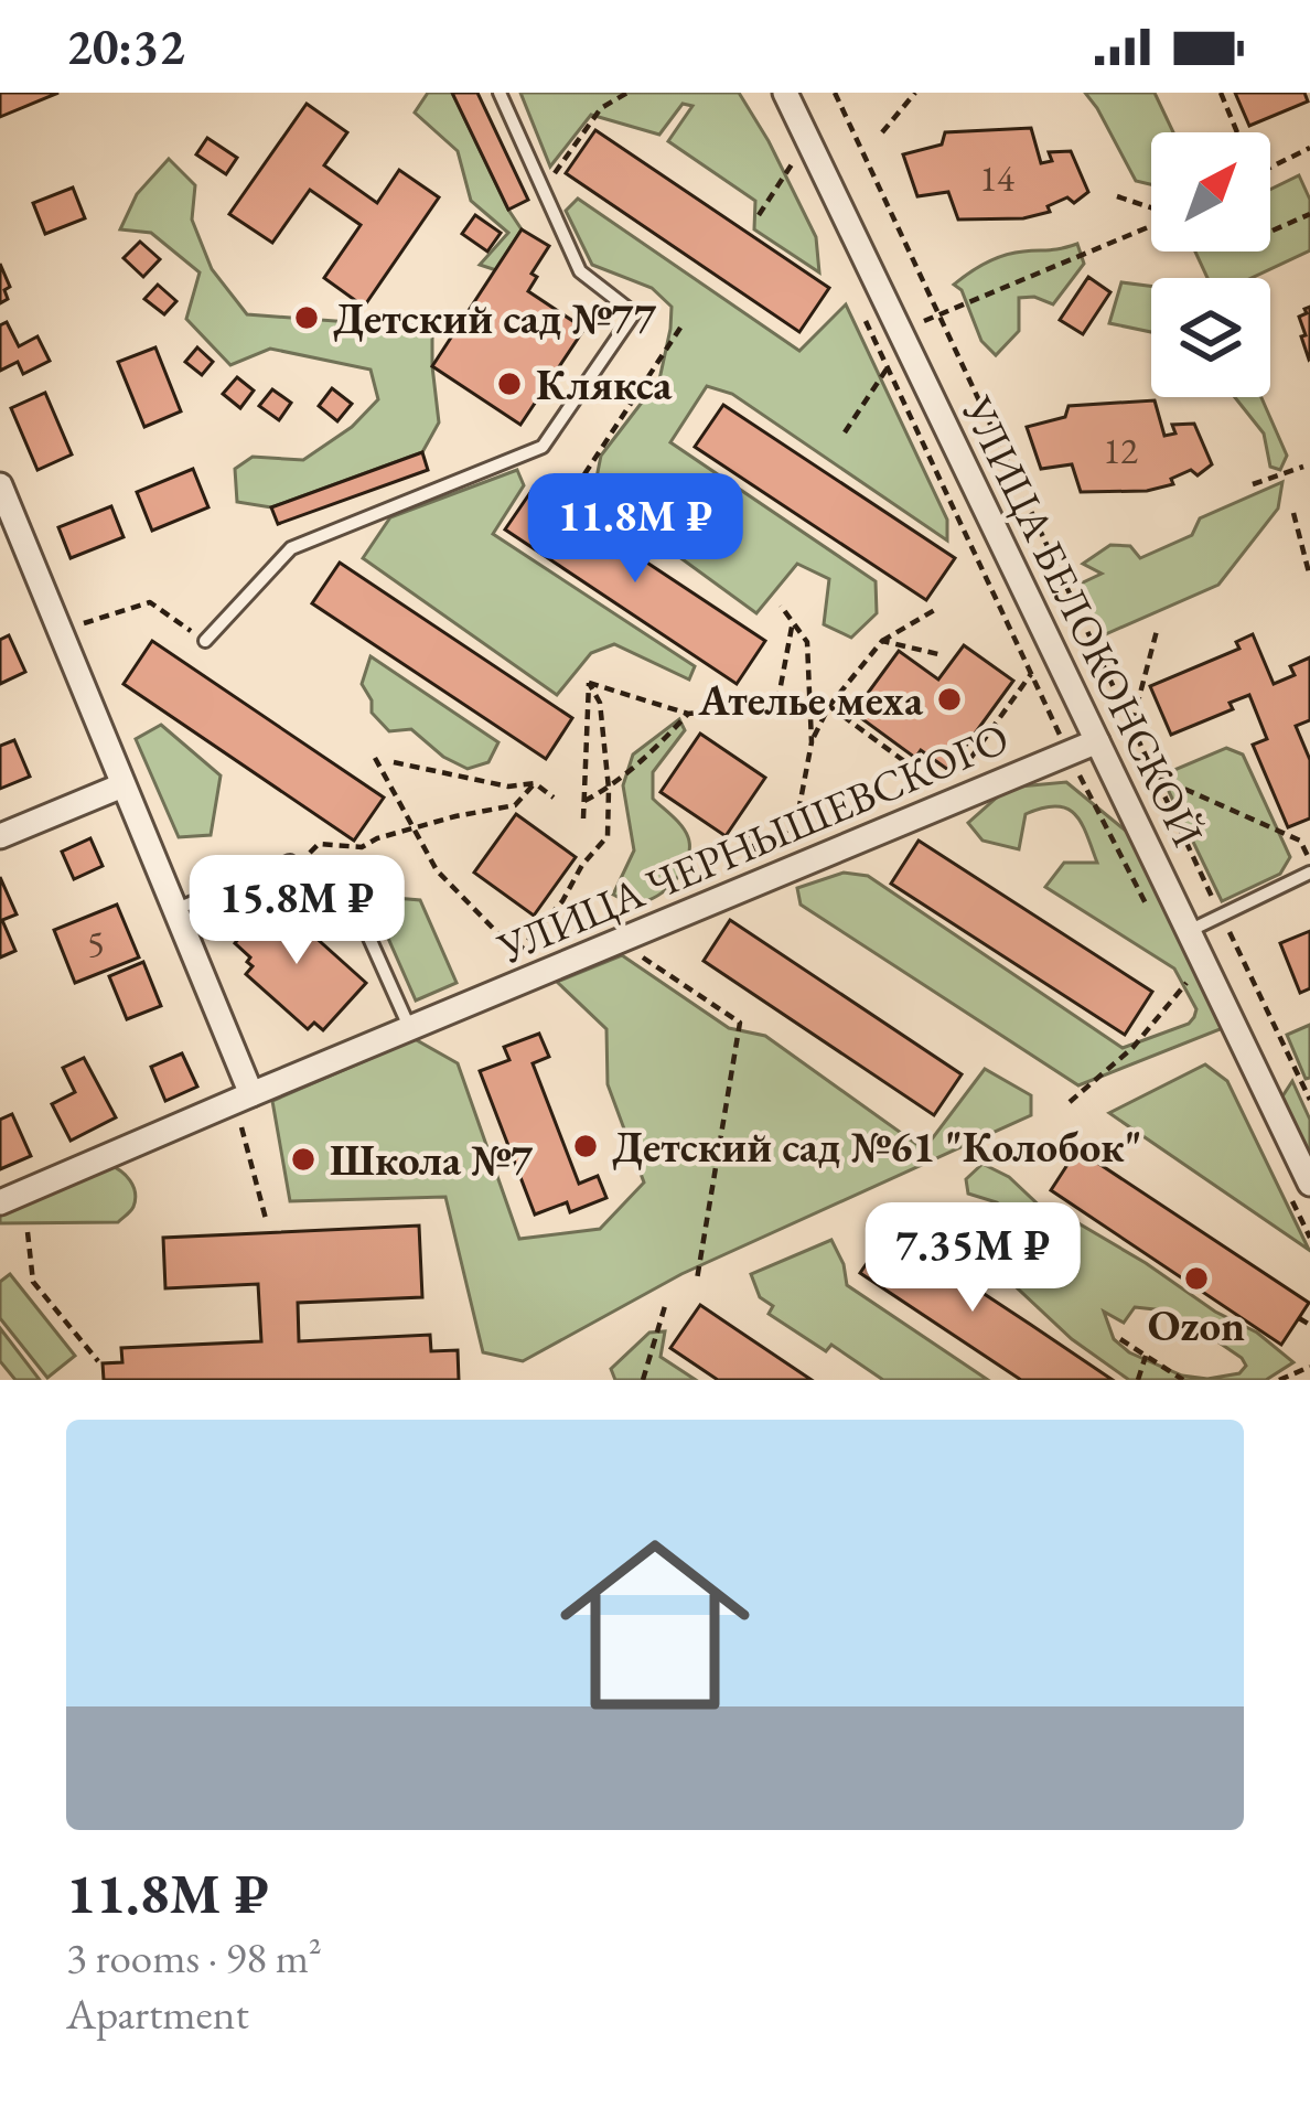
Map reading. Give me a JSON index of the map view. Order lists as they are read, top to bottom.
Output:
{
  "streets": {
    "street": ["УЛИЦА БЕЛОКОНСКОЙ", "УЛИЦА ЧЕРНЫШЕВСКОГО"]
  },
  "crossings": [
    ["УЛИЦА БЕЛОКОНСКОЙ", "УЛИЦА ЧЕРНЫШЕВСКОГО"]
  ],
  "places": [
    "Детский сад №77",
    "Клякса",
    "Ателье меха",
    "Детский сад №61 \"Колобок\"",
    "Школа №7",
    "Ozon"
  ],
  "house_numbers": ["14", "12", "5"],
  "north": "top right",
  "page": {
    "status": "20:32",
    "price": ["11.8M ₽", "15.8M ₽", "7.35M ₽"],
    "list": [
      {
        "name": "11.8M ₽",
        "note": "3 rooms · 98 m² · Apartment"
      }
    ]
  }
}
